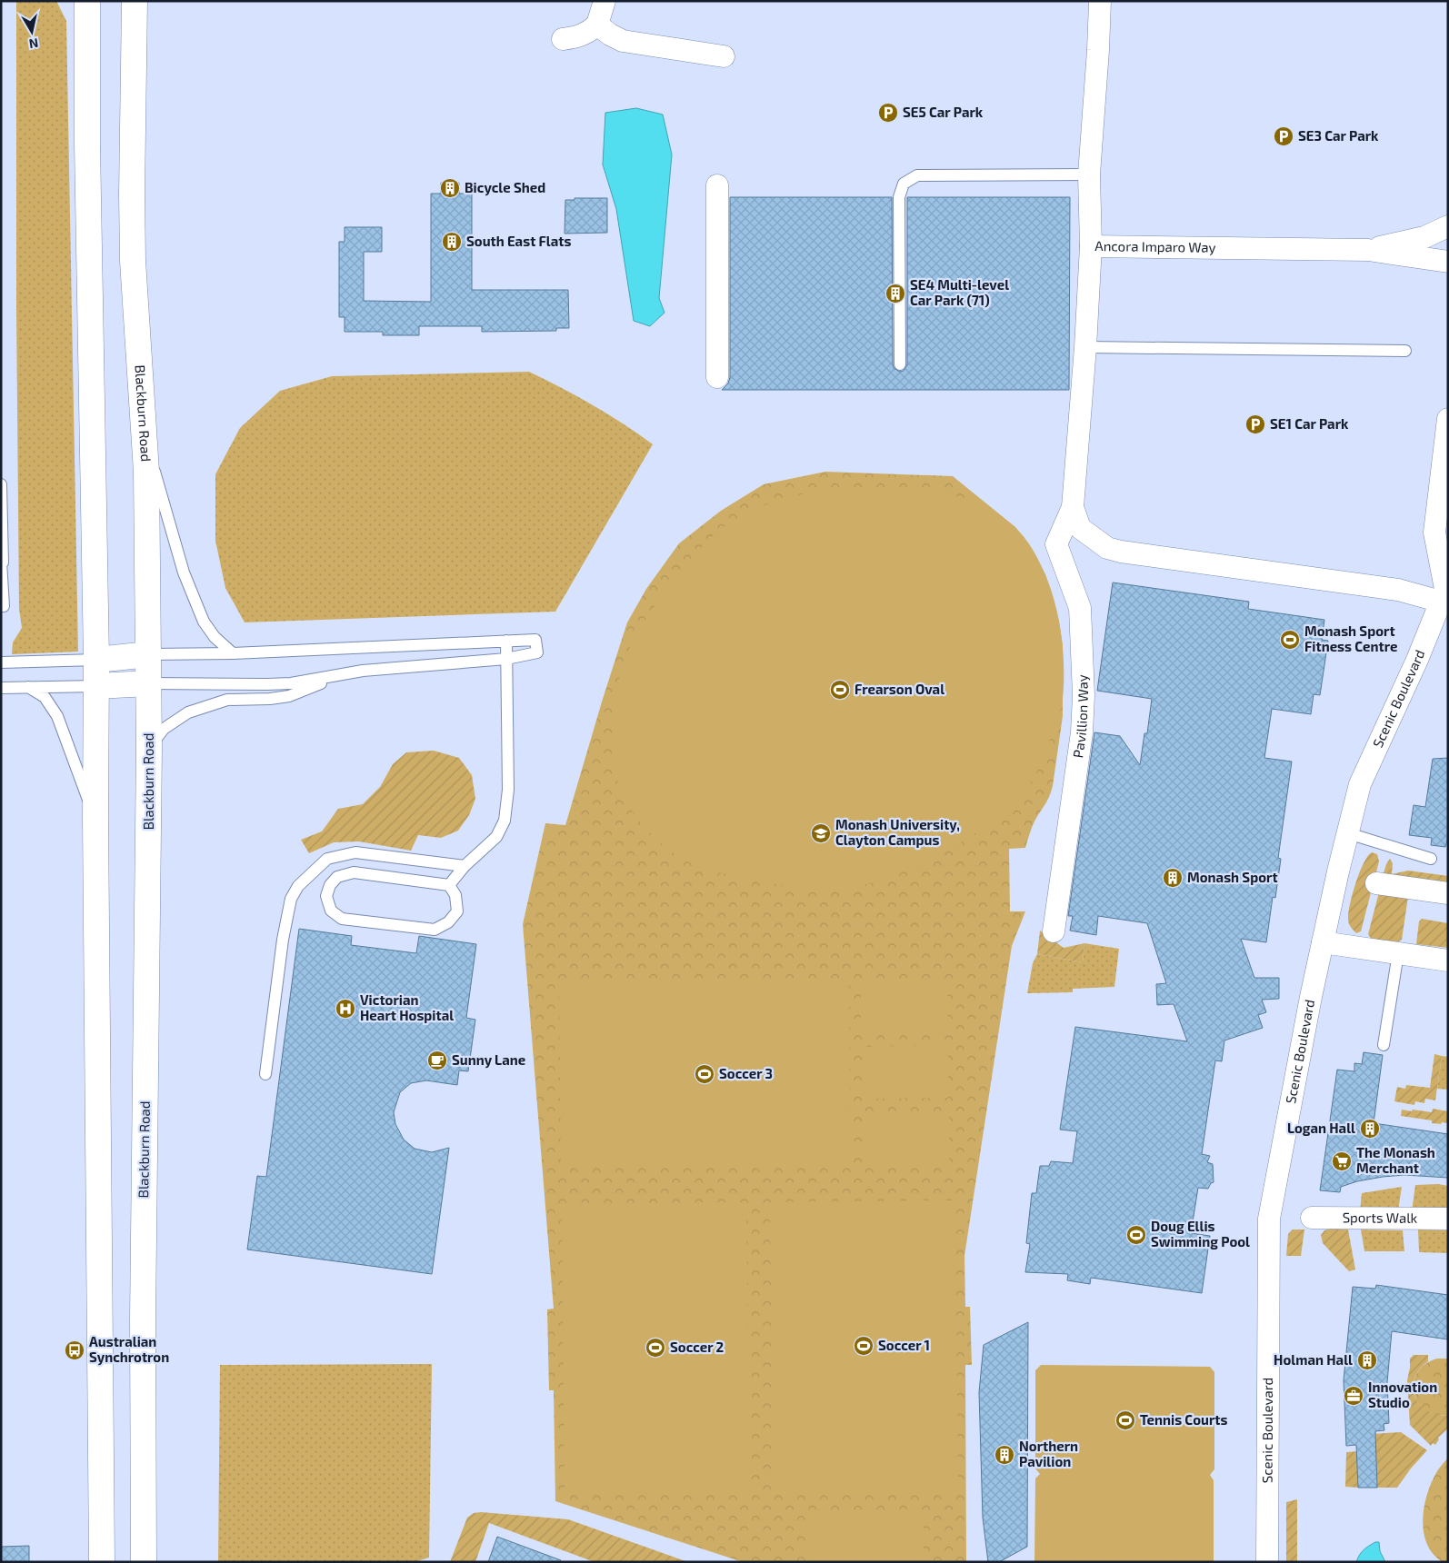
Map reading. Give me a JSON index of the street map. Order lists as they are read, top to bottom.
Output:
{
  "streets": {
    "main road": ["Blackburn Road"],
    "street": [
      "Ancora Imparo Way",
      "Scenic Boulevard",
      "Pavillion Way",
      "Sports Walk"
    ]
  },
  "crossings": [
    ["Ancora Imparo Way", "Pavillion Way"]
  ],
  "places": {
    "parking": ["SE5 Car Park", "SE3 Car Park", "SE1 Car Park"],
    "building": [
      "Bicycle Shed",
      "South East Flats",
      "SE4 Multi-level Car Park (71)",
      "Monash Sport",
      "Logan Hall",
      "Holman Hall",
      "Northern Pavilion"
    ],
    "sports": [
      "Monash Sport Fitness Centre",
      "Frearson Oval",
      "Soccer 3",
      "Doug Ellis Swimming Pool",
      "Soccer 1",
      "Soccer 2",
      "Tennis Courts"
    ],
    "school or university": ["Monash University, Clayton Campus"],
    "hospital": ["Victorian Heart Hospital"],
    "cafe": ["Sunny Lane"],
    "supermarket": ["The Monash Merchant"],
    "bus stop": ["Australian Synchrotron"],
    "office": ["Innovation Studio"]
  },
  "north": "bottom"
}
